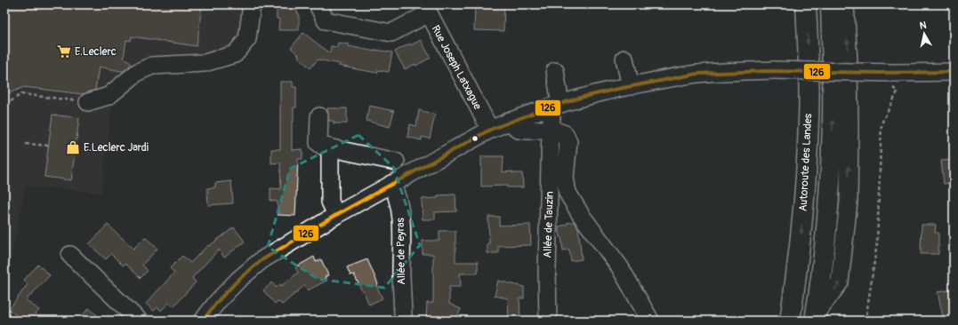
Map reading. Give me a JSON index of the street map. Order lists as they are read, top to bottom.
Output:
{
  "streets": {
    "highway": ["Autoroute des Landes"],
    "street": ["Rue Joseph Latxague", "Allée de Tauzin", "Allée de Peyras"]
  },
  "places": {
    "supermarket": ["E.Leclerc"],
    "shop": ["E.Leclerc Jardi"]
  },
  "lines": ["transit line 126"],
  "north": "top"
}
